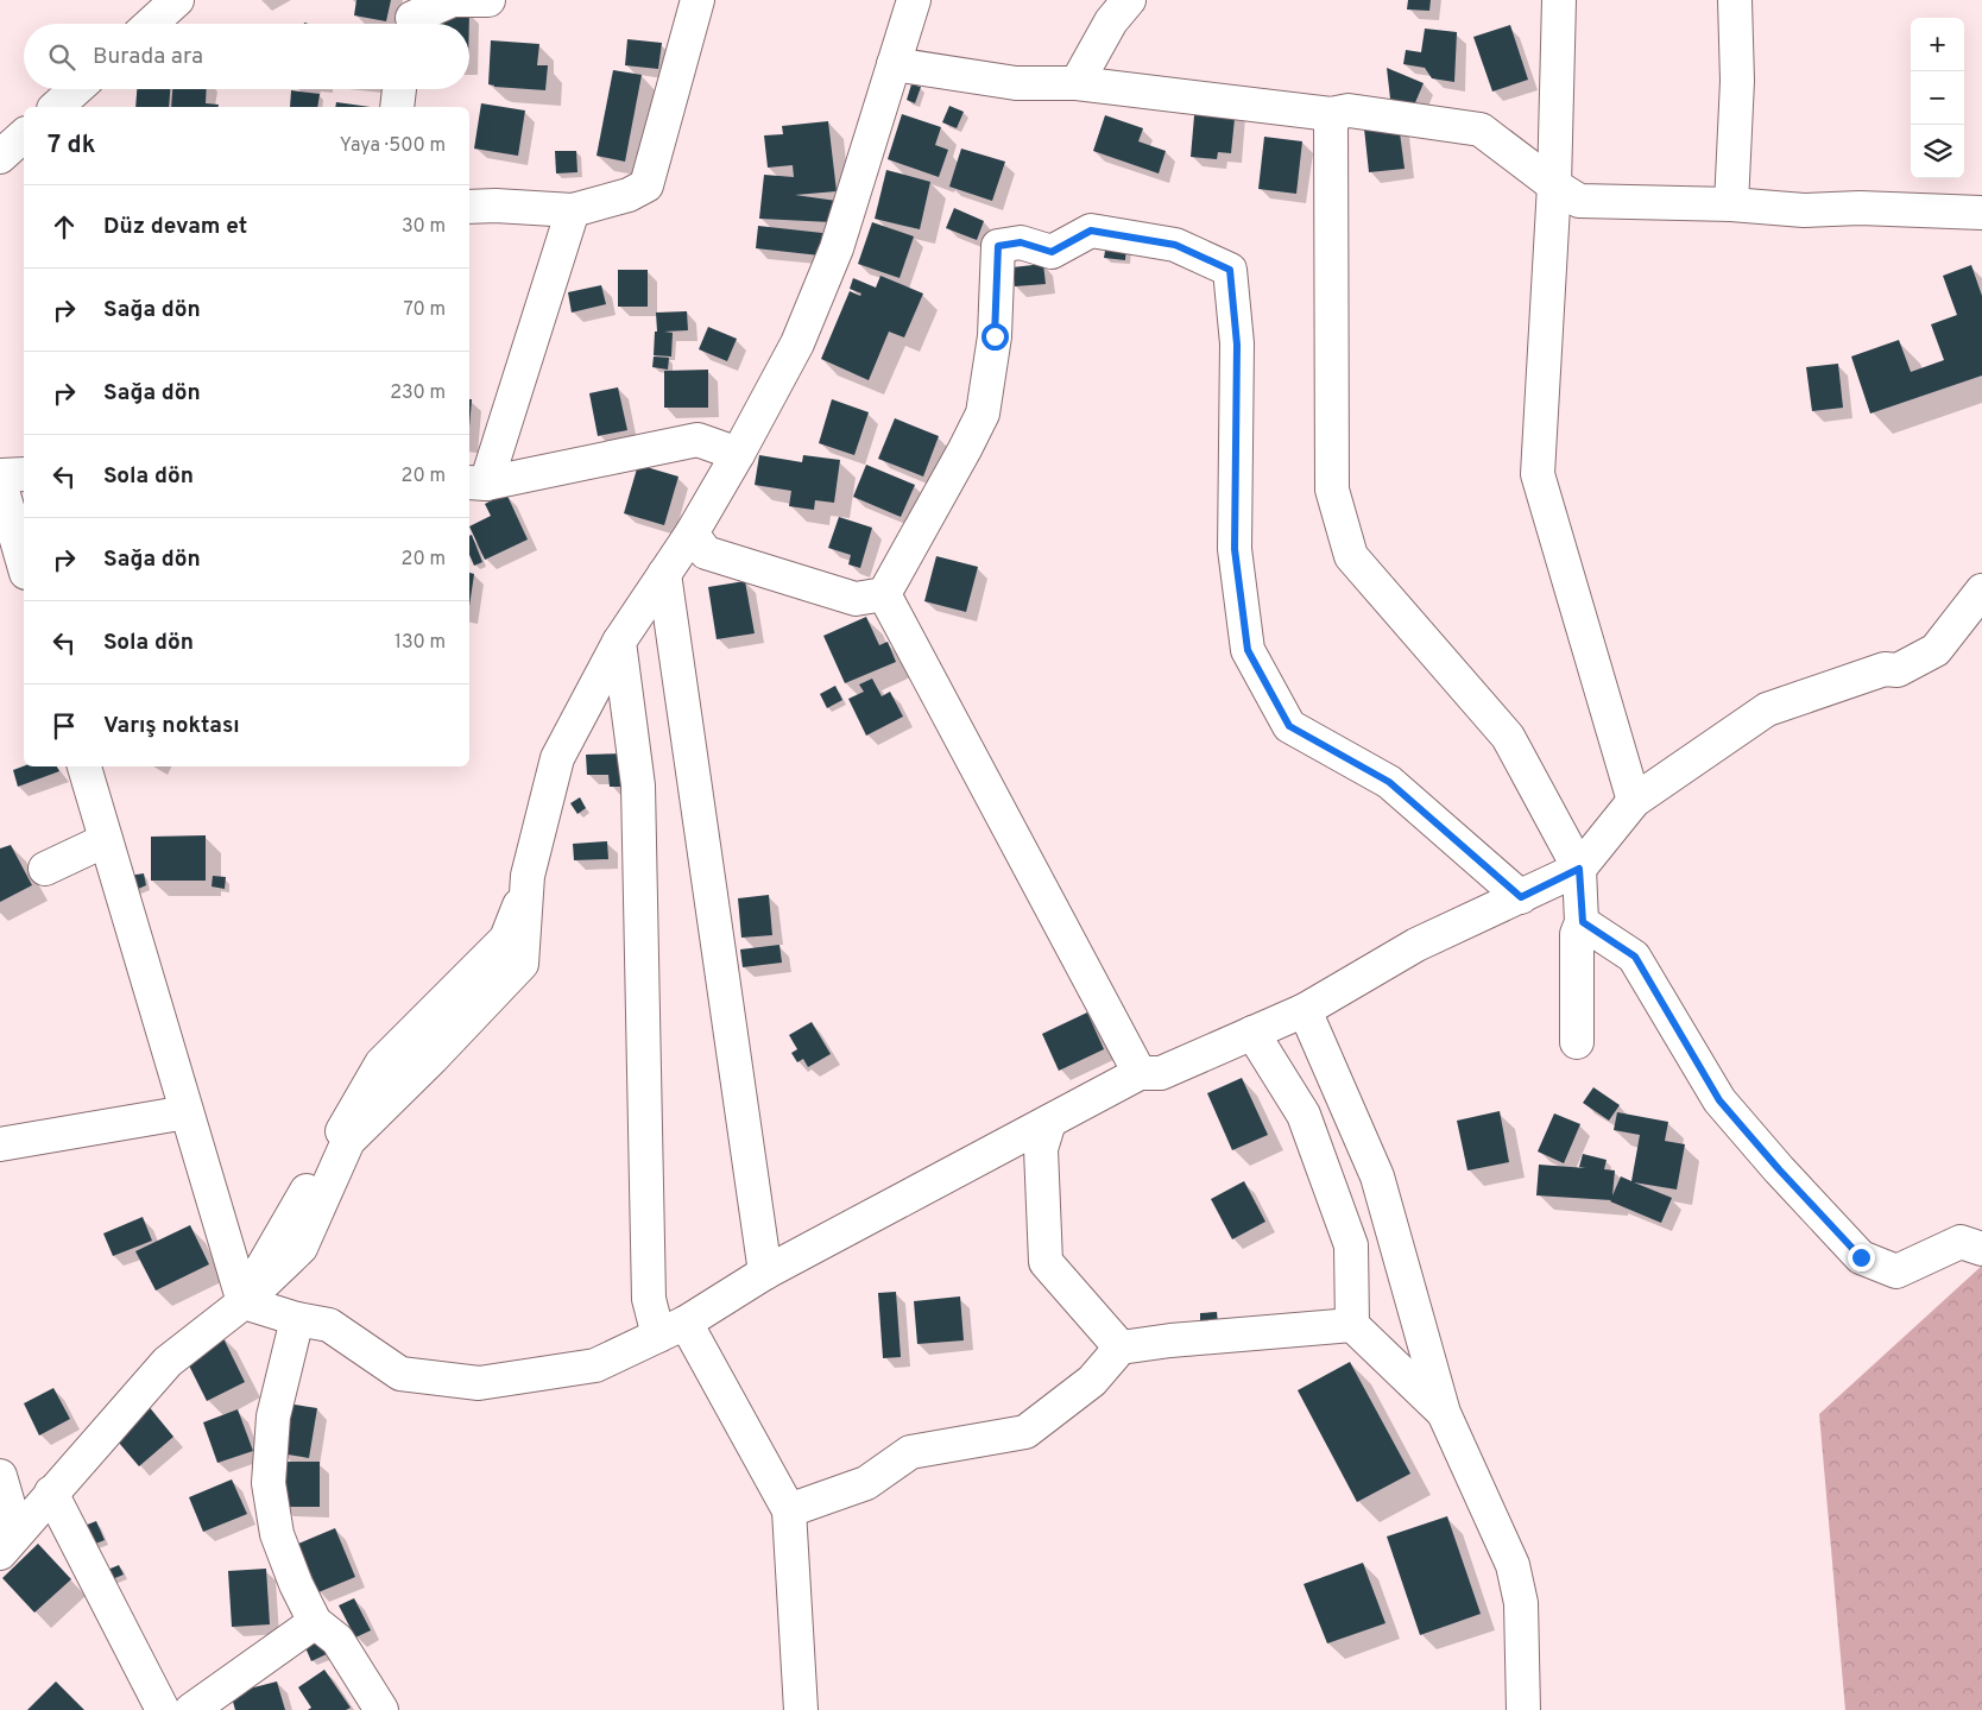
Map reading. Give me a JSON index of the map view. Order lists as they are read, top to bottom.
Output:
{
  "page": {
    "map_buttons": ["+", "−"],
    "search": "Burada ara",
    "heading": ["7 dk", "Yaya · 500 m"],
    "list": [
      ["Düz devam et", "30 m"],
      ["Sağa dön", "70 m"],
      ["Sağa dön", "230 m"],
      ["Sola dön", "20 m"],
      ["Sağa dön", "20 m"],
      ["Sola dön", "130 m"],
      "Varış noktası"
    ]
  }
}
